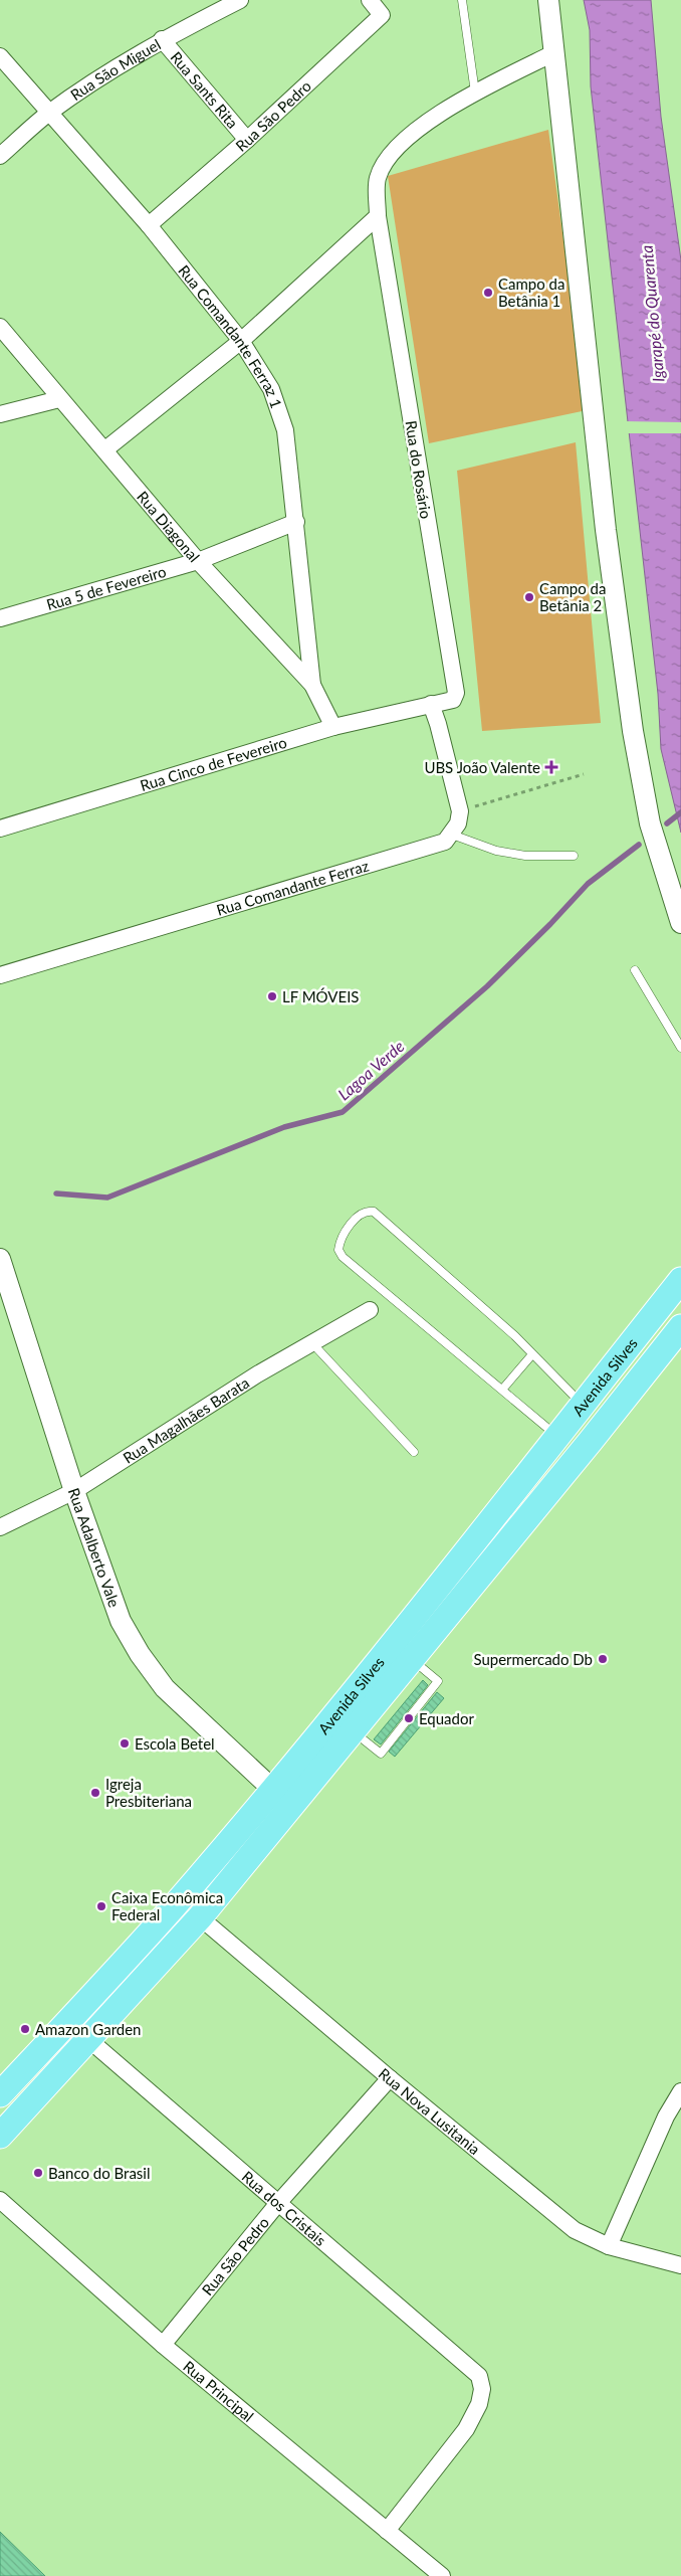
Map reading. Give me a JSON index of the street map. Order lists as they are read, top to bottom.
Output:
{
  "streets": {
    "main road": ["Avenida Silves"],
    "street": [
      "Rua São Miguel",
      "Rua Sants Rita",
      "Rua São Pedro",
      "Rua Comandante Ferraz 1",
      "Rua do Rosário",
      "Rua Diagonal",
      "Rua 5 de Fevereiro",
      "Rua Cinco de Fevereiro",
      "Rua Comandante Ferraz",
      "Rua Magalhães Barata",
      "Rua Adalberto Vale",
      "Rua Nova Lusitania",
      "Rua dos Cristais",
      "Rua Principal"
    ]
  },
  "crossings": [
    ["Rua São Miguel", "Rua Sants Rita"],
    ["Rua São Miguel", "Rua Comandante Ferraz 1"],
    ["Rua Sants Rita", "Rua São Pedro"],
    ["Rua São Pedro", "Rua Comandante Ferraz 1"],
    ["Rua São Pedro", "Rua Nova Lusitania"],
    ["Rua São Pedro", "Rua dos Cristais"],
    ["Rua São Pedro", "Rua Principal"],
    ["Rua Comandante Ferraz 1", "Rua Diagonal"],
    ["Rua Comandante Ferraz 1", "Rua 5 de Fevereiro"],
    ["Rua do Rosário", "Rua Cinco de Fevereiro"],
    ["Rua Diagonal", "Rua 5 de Fevereiro"],
    ["Rua Diagonal", "Rua Cinco de Fevereiro"],
    ["Avenida Silves", "Rua Adalberto Vale"],
    ["Avenida Silves", "Rua Nova Lusitania"],
    ["Avenida Silves", "Rua dos Cristais"],
    ["Rua Magalhães Barata", "Rua Adalberto Vale"],
    ["Rua dos Cristais", "Rua Principal"]
  ],
  "water": ["Igarapé do Quarenta", "Lagoa Verde"],
  "places": {
    "other": [
      "Campo da Betânia 1",
      "Campo da Betânia 2",
      "LF MÓVEIS",
      "Supermercado Db",
      "Equador",
      "Escola Betel",
      "Igreja Presbiteriana",
      "Caixa Econômica Federal",
      "Amazon Garden",
      "Banco do Brasil"
    ],
    "health": ["UBS João Valente"]
  }
}
